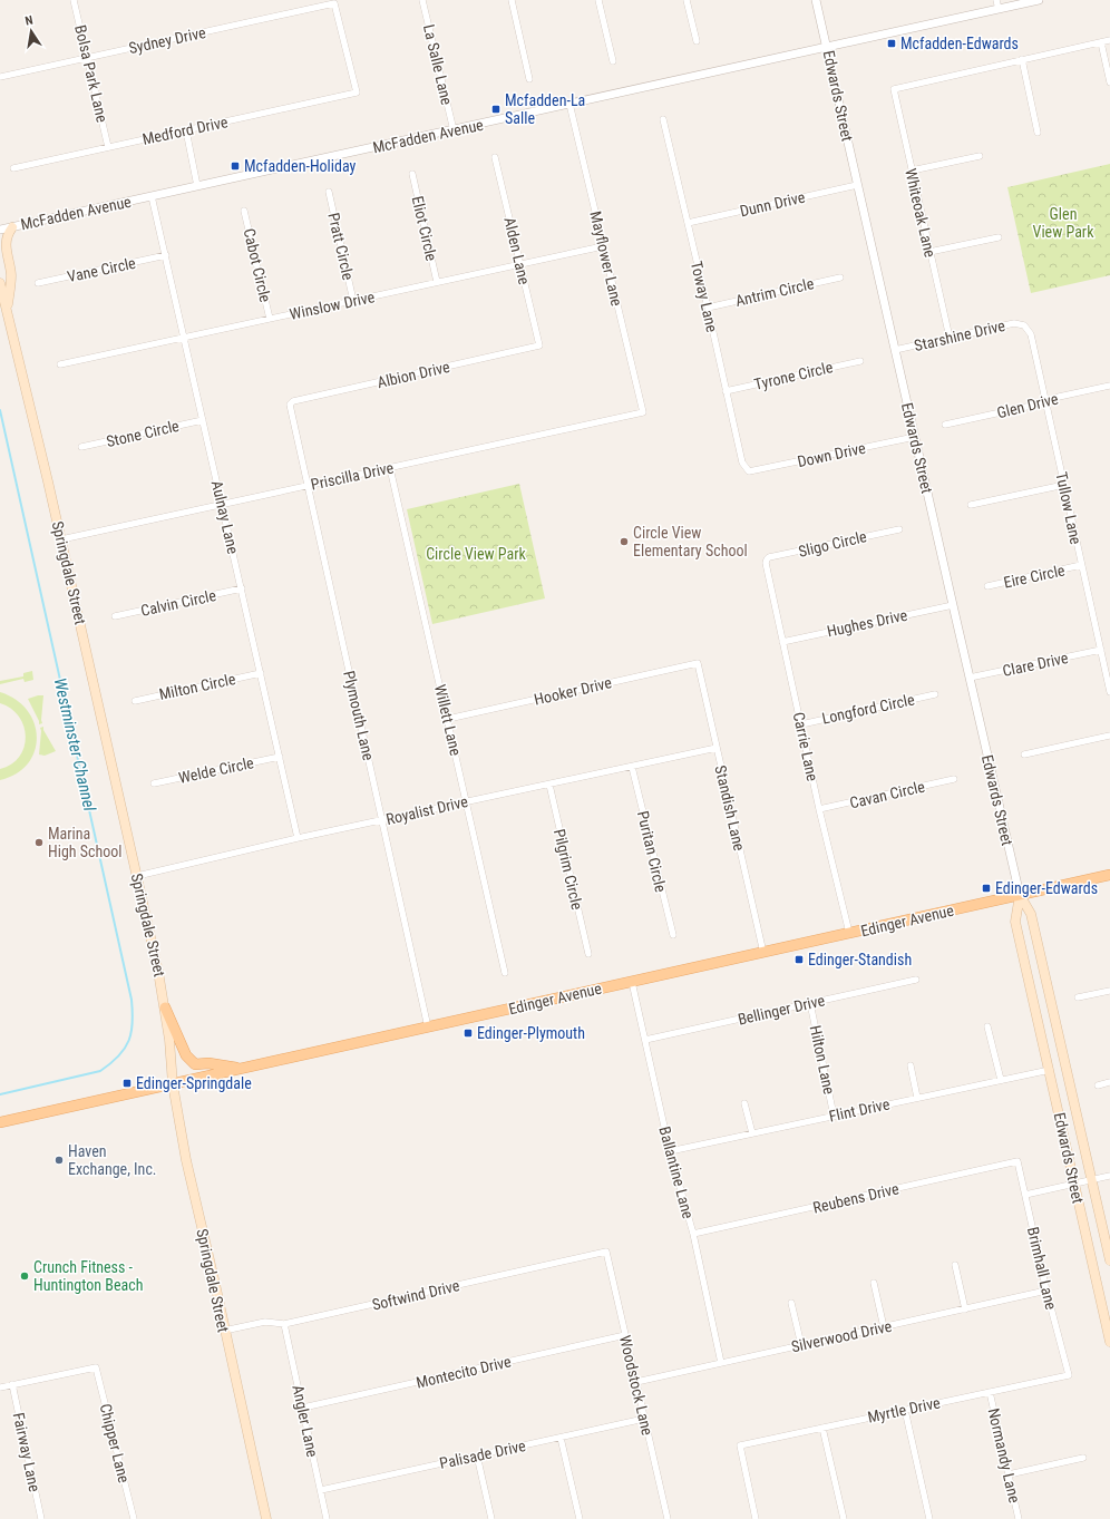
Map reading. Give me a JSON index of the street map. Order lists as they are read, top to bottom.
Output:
{
  "streets": {
    "main road": ["Edwards Street", "Springdale Street", "Edinger Avenue"],
    "street": [
      "Sydney Drive",
      "La Salle Lane",
      "Bolsa Park Lane",
      "Medford Drive",
      "McFadden Avenue",
      "Dunn Drive",
      "Whiteoak Lane",
      "Eliot Circle",
      "Pratt Circle",
      "Alden Lane",
      "Mayflower Lane",
      "Cabot Circle",
      "Vane Circle",
      "Antrim Circle",
      "Toway Lane",
      "Winslow Drive",
      "Starshine Drive",
      "Albion Drive",
      "Tyrone Circle",
      "Glen Drive",
      "Stone Circle",
      "Down Drive",
      "Priscilla Drive",
      "Tullow Lane",
      "Aulnay Lane",
      "Sligo Circle",
      "Eire Circle",
      "Calvin Circle",
      "Hughes Drive",
      "Clare Drive",
      "Milton Circle",
      "Hooker Drive",
      "Longford Circle",
      "Plymouth Lane",
      "Willett Lane",
      "Carrie Lane",
      "Welde Circle",
      "Cavan Circle",
      "Standish Lane",
      "Royalist Drive",
      "Puritan Circle",
      "Pilgrim Circle",
      "Bellinger Drive",
      "Hilton Lane",
      "Flint Drive",
      "Ballantine Lane",
      "Reubens Drive",
      "Brimhall Lane",
      "Softwind Drive",
      "Silverwood Drive",
      "Montecito Drive",
      "Woodstock Lane",
      "Myrtle Drive",
      "Angler Lane",
      "Chipper Lane",
      "Fairway Lane",
      "Palisade Drive",
      "Normandy Lane"
    ]
  },
  "crossings": [
    ["Sydney Drive", "Bolsa Park Lane"],
    ["Sydney Drive", "Medford Drive"],
    ["La Salle Lane", "McFadden Avenue"],
    ["Bolsa Park Lane", "Medford Drive"],
    ["Edwards Street", "McFadden Avenue"],
    ["Edwards Street", "Dunn Drive"],
    ["Edwards Street", "Starshine Drive"],
    ["Edwards Street", "Down Drive"],
    ["Edwards Street", "Hughes Drive"],
    ["Edwards Street", "Clare Drive"],
    ["Edwards Street", "Edinger Avenue"],
    ["Edwards Street", "Flint Drive"],
    ["McFadden Avenue", "Mayflower Lane"],
    ["McFadden Avenue", "Aulnay Lane"],
    ["Dunn Drive", "Toway Lane"],
    ["Whiteoak Lane", "Starshine Drive"],
    ["Eliot Circle", "Winslow Drive"],
    ["Pratt Circle", "Winslow Drive"],
    ["Alden Lane", "Winslow Drive"],
    ["Alden Lane", "Albion Drive"],
    ["Mayflower Lane", "Winslow Drive"],
    ["Mayflower Lane", "Priscilla Drive"],
    ["Cabot Circle", "Winslow Drive"],
    ["Vane Circle", "Aulnay Lane"],
    ["Antrim Circle", "Toway Lane"],
    ["Toway Lane", "Tyrone Circle"],
    ["Toway Lane", "Down Drive"],
    ["Winslow Drive", "Aulnay Lane"],
    ["Starshine Drive", "Tullow Lane"],
    ["Albion Drive", "Plymouth Lane"],
    ["Glen Drive", "Tullow Lane"],
    ["Stone Circle", "Aulnay Lane"],
    ["Priscilla Drive", "Aulnay Lane"],
    ["Priscilla Drive", "Springdale Street"],
    ["Priscilla Drive", "Plymouth Lane"],
    ["Priscilla Drive", "Willett Lane"],
    ["Tullow Lane", "Eire Circle"],
    ["Tullow Lane", "Clare Drive"],
    ["Aulnay Lane", "Calvin Circle"],
    ["Aulnay Lane", "Milton Circle"],
    ["Aulnay Lane", "Welde Circle"],
    ["Aulnay Lane", "Royalist Drive"],
    ["Sligo Circle", "Carrie Lane"],
    ["Springdale Street", "Royalist Drive"],
    ["Springdale Street", "Edinger Avenue"],
    ["Springdale Street", "Softwind Drive"],
    ["Hughes Drive", "Carrie Lane"],
    ["Hooker Drive", "Willett Lane"],
    ["Hooker Drive", "Standish Lane"],
    ["Longford Circle", "Carrie Lane"],
    ["Plymouth Lane", "Royalist Drive"],
    ["Plymouth Lane", "Edinger Avenue"],
    ["Willett Lane", "Royalist Drive"],
    ["Carrie Lane", "Cavan Circle"],
    ["Carrie Lane", "Edinger Avenue"],
    ["Standish Lane", "Royalist Drive"],
    ["Standish Lane", "Edinger Avenue"],
    ["Royalist Drive", "Puritan Circle"],
    ["Royalist Drive", "Pilgrim Circle"],
    ["Edinger Avenue", "Ballantine Lane"],
    ["Bellinger Drive", "Hilton Lane"],
    ["Bellinger Drive", "Ballantine Lane"],
    ["Hilton Lane", "Flint Drive"],
    ["Flint Drive", "Ballantine Lane"],
    ["Ballantine Lane", "Reubens Drive"],
    ["Ballantine Lane", "Silverwood Drive"],
    ["Reubens Drive", "Brimhall Lane"],
    ["Brimhall Lane", "Silverwood Drive"],
    ["Brimhall Lane", "Myrtle Drive"],
    ["Softwind Drive", "Woodstock Lane"],
    ["Softwind Drive", "Angler Lane"],
    ["Silverwood Drive", "Woodstock Lane"],
    ["Montecito Drive", "Woodstock Lane"],
    ["Montecito Drive", "Angler Lane"],
    ["Woodstock Lane", "Palisade Drive"],
    ["Myrtle Drive", "Normandy Lane"],
    ["Angler Lane", "Palisade Drive"],
    ["Chipper Lane", "Fairway Lane"]
  ],
  "water": ["Westminster Channel"],
  "parks": ["Glen View Park", "Circle View Park"],
  "places": {
    "transit": [
      "Mcfadden-Edwards",
      "Mcfadden-La Salle",
      "Mcfadden-Holiday",
      "Edinger-Edwards",
      "Edinger-Standish",
      "Edinger-Plymouth",
      "Edinger-Springdale"
    ],
    "other": [
      "Circle View Elementary School",
      "Marina High School",
      "Haven Exchange, Inc.",
      "Crunch Fitness - Huntington Beach"
    ]
  },
  "north": "top"
}
